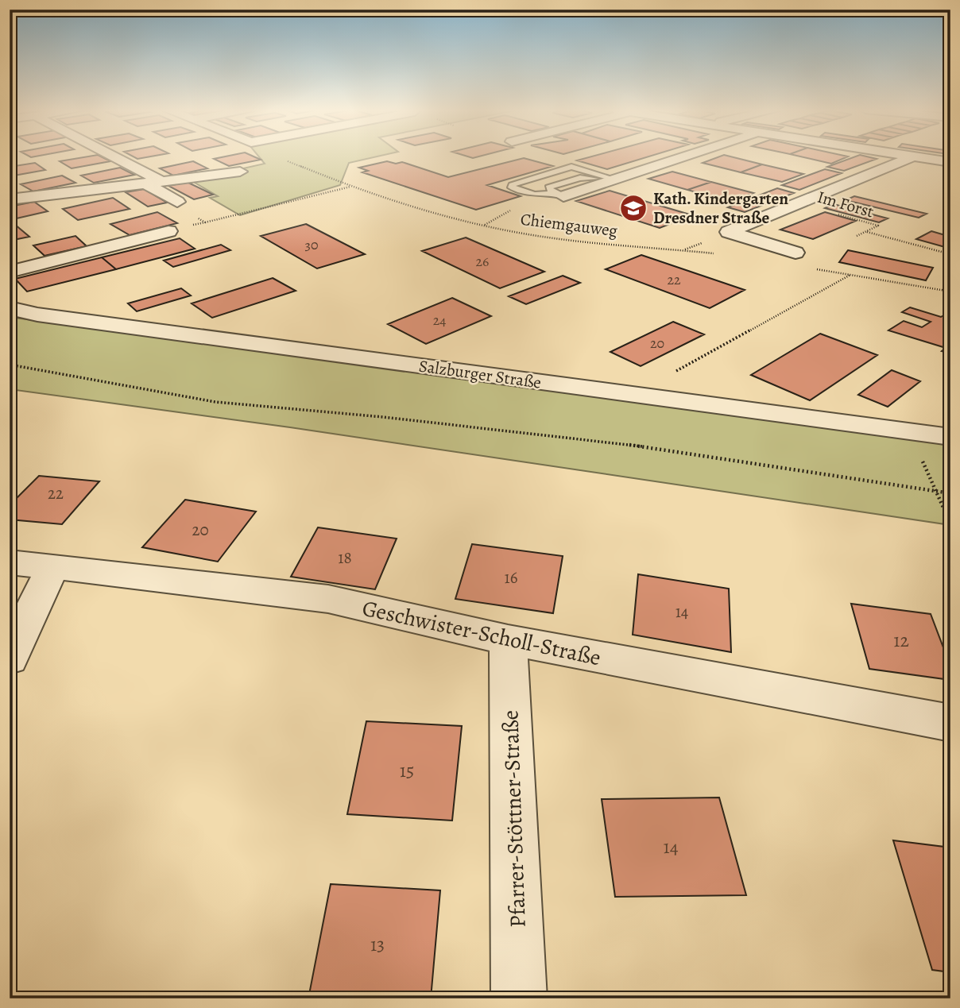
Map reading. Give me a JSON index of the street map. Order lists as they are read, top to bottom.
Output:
{
  "streets": {
    "street": ["Salzburger Straße", "Geschwister-Scholl-Straße", "Pfarrer-Stöttner-Straße"],
    "path": ["Im Forst", "Chiemgauweg"]
  },
  "crossings": [
    ["Geschwister-Scholl-Straße", "Pfarrer-Stöttner-Straße"]
  ],
  "places": {
    "school or university": ["Kath. Kindergarten Dresdner Straße"]
  },
  "house_numbers": [
    "30",
    "26",
    "22",
    "24",
    "20",
    "22",
    "20",
    "18",
    "16",
    "14",
    "12",
    "15",
    "14",
    "13"
  ]
}
